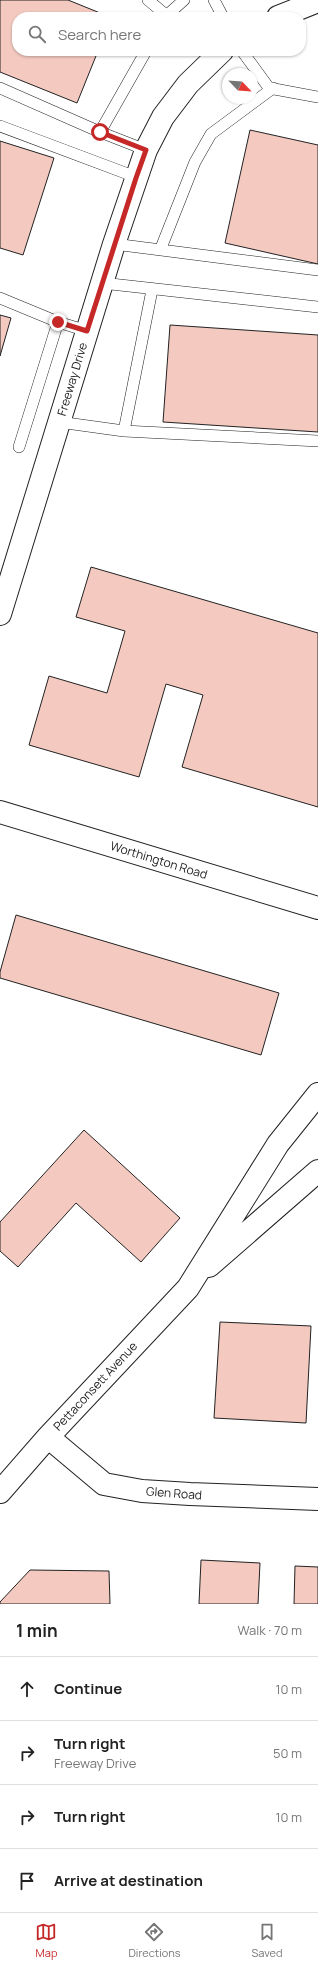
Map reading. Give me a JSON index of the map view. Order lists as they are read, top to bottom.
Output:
{
  "streets": {
    "street": [
      "Freeway Drive",
      "Worthington Road",
      "Pettaconsett Avenue",
      "Glen Road"
    ]
  },
  "crossings": [
    ["Pettaconsett Avenue", "Glen Road"]
  ],
  "north": "bottom right",
  "page": {
    "search": "Search here",
    "heading": ["1 min", "Walk · 70 m"],
    "list": [
      ["Continue", "10 m"],
      ["Turn right", "Freeway Drive", "50 m"],
      ["Turn right", "10 m"],
      "Arrive at destination"
    ],
    "nav": ["Map", "Directions", "Saved"]
  }
}
